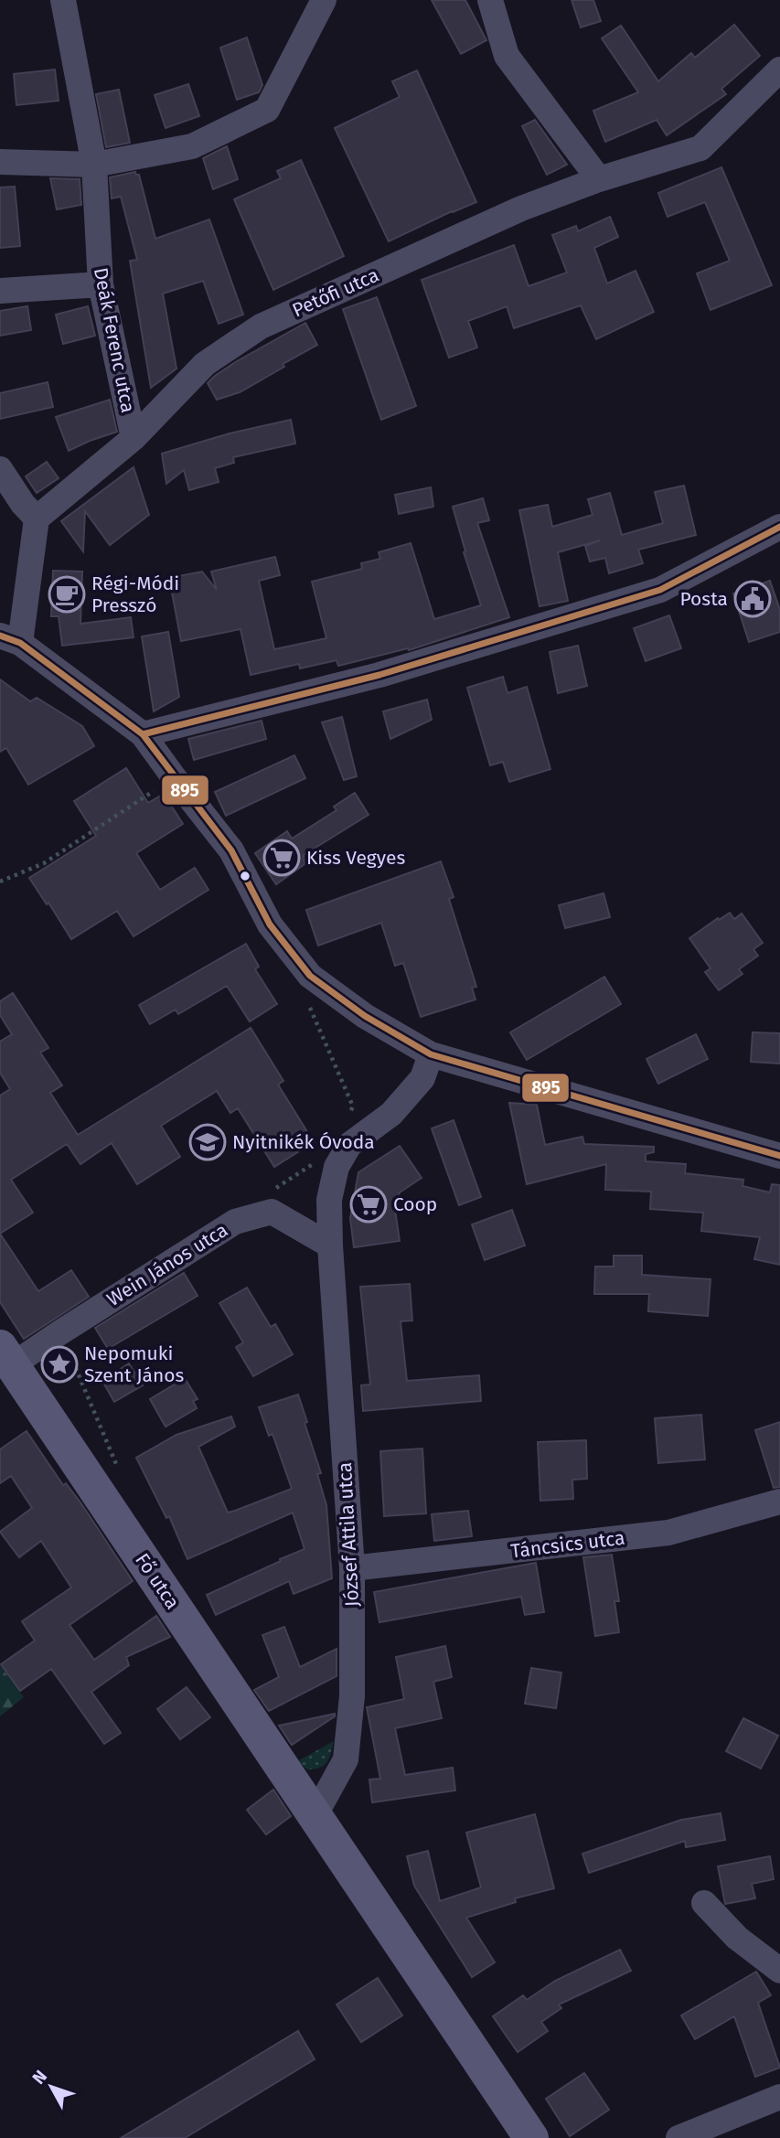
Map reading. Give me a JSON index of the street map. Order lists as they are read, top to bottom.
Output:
{
  "streets": {
    "main road": ["Fő utca"],
    "street": [
      "Petőfi utca",
      "Deák Ferenc utca",
      "Wein János utca",
      "József Attila utca",
      "Táncsics utca"
    ]
  },
  "crossings": [
    ["Petőfi utca", "Deák Ferenc utca"],
    ["Wein János utca", "József Attila utca"],
    ["Wein János utca", "Fő utca"],
    ["József Attila utca", "Táncsics utca"],
    ["József Attila utca", "Fő utca"]
  ],
  "places": {
    "cafe": ["Régi-Módi Presszó"],
    "public building": ["Posta"],
    "supermarket": ["Kiss Vegyes", "Coop"],
    "school or university": ["Nyitnikék Óvoda"],
    "place": ["Nepomuki Szent János"]
  },
  "lines": ["transit line 895"],
  "north": "top left"
}
